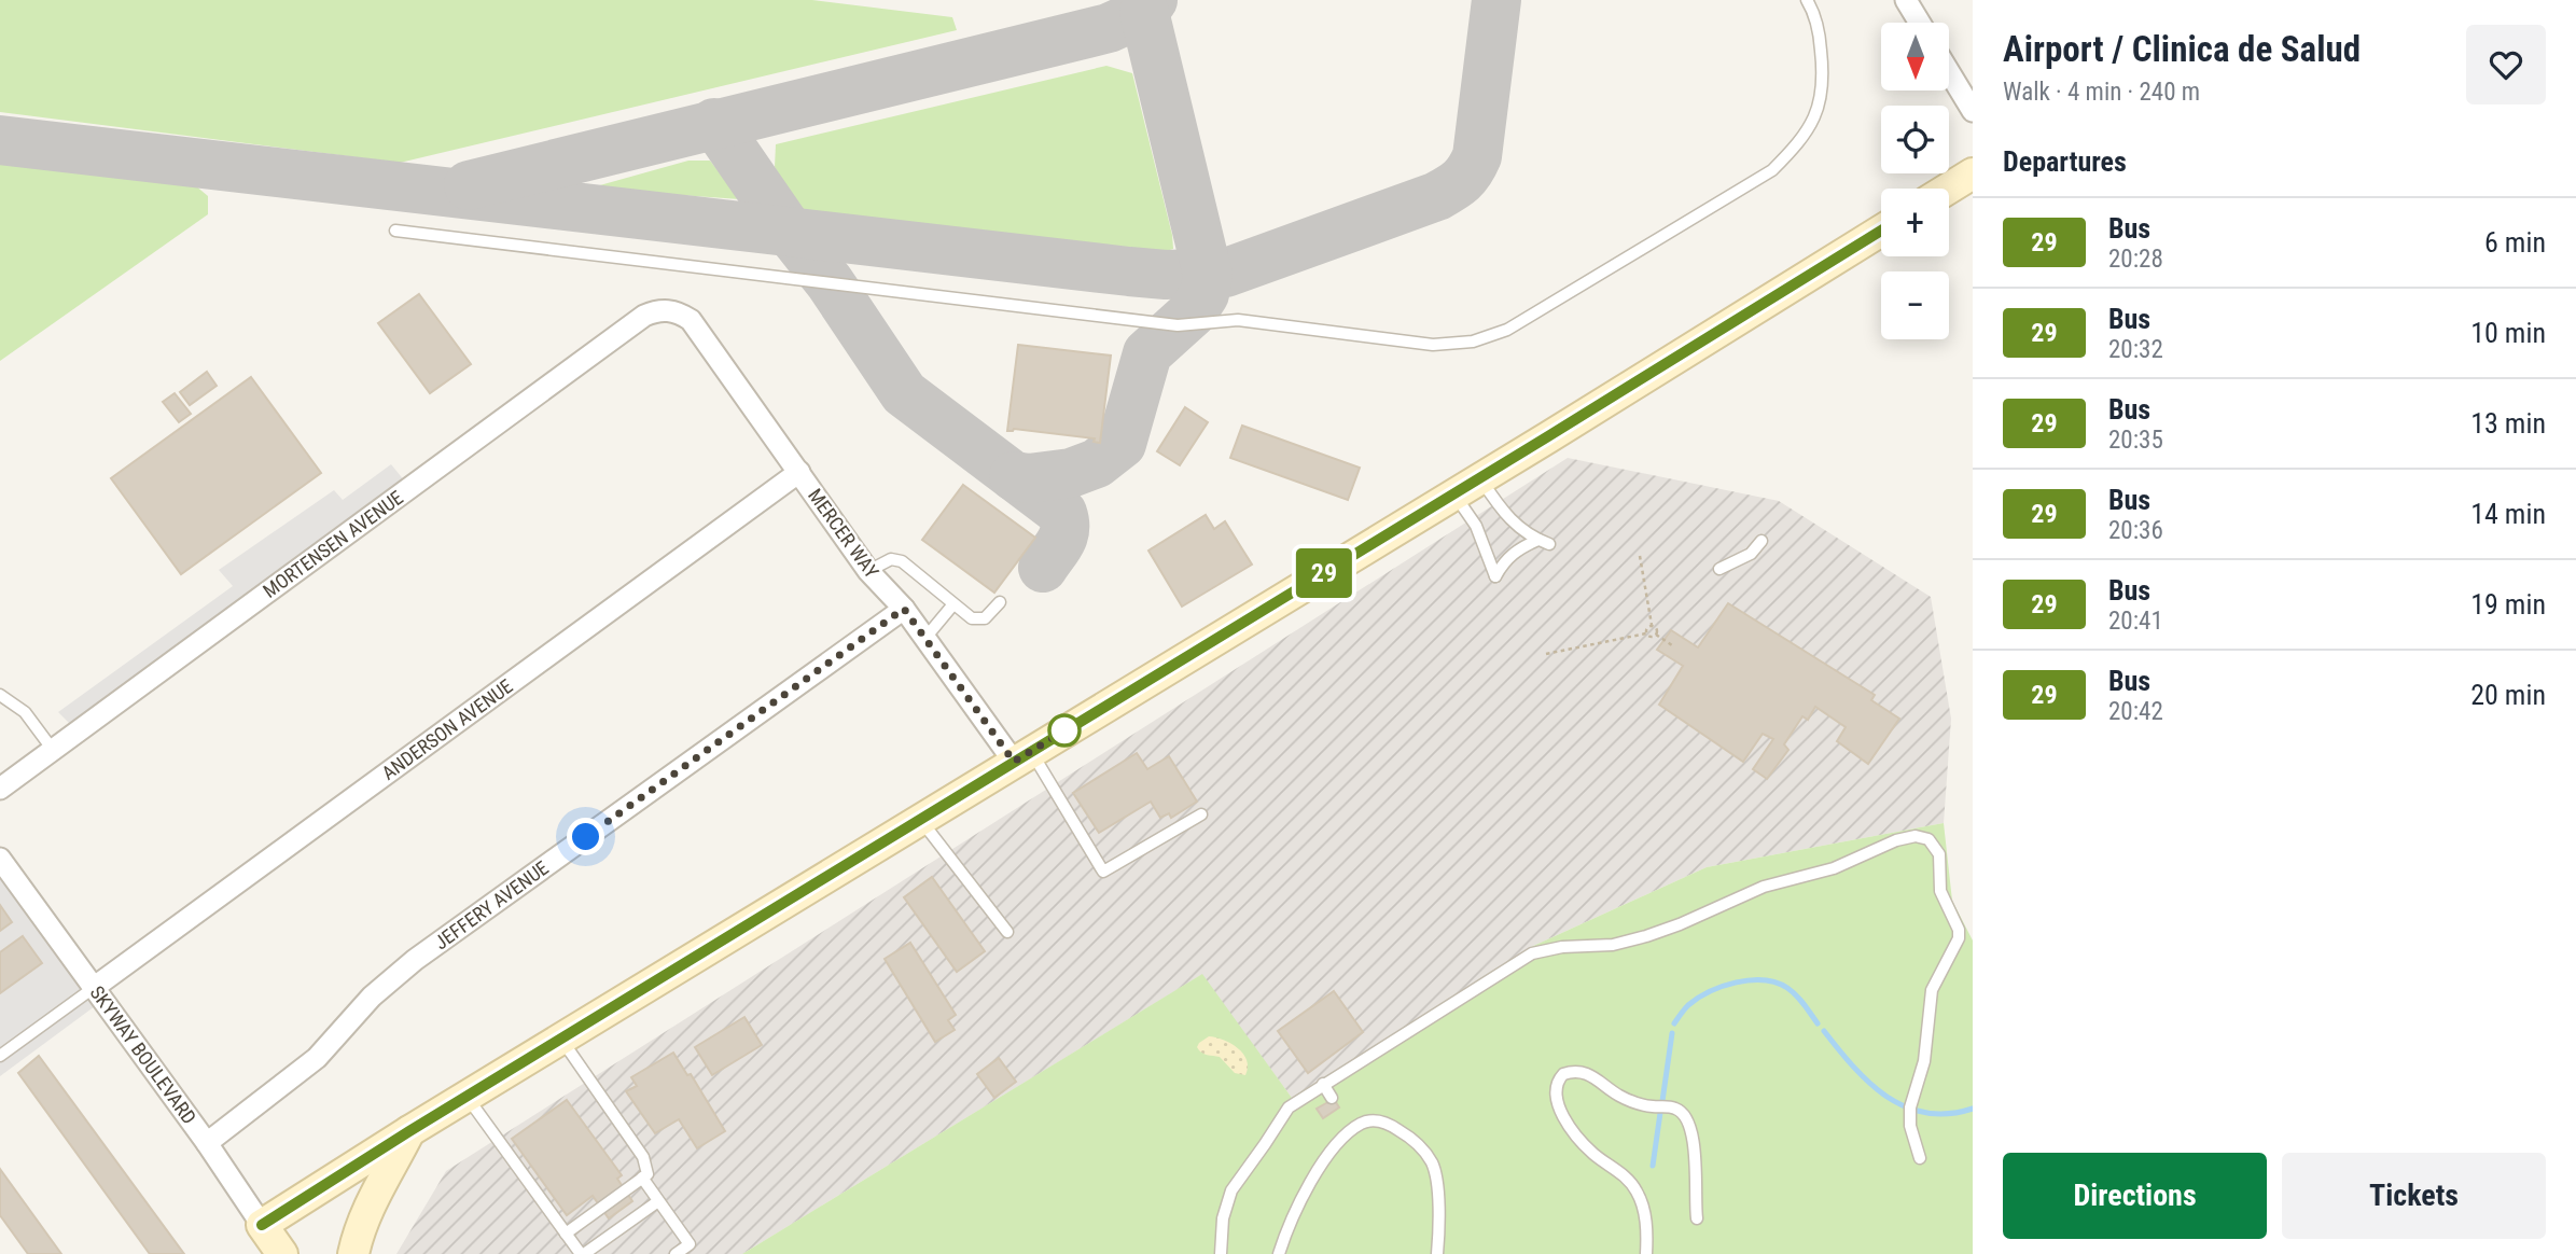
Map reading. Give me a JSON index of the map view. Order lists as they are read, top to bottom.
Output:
{
  "streets": {
    "main road": ["SKYWAY BOULEVARD"],
    "street": [
      "MERCER WAY",
      "MORTENSEN AVENUE",
      "ANDERSON AVENUE",
      "JEFFERY AVENUE"
    ]
  },
  "crossings": [
    ["MERCER WAY", "MORTENSEN AVENUE"],
    ["MERCER WAY", "ANDERSON AVENUE"],
    ["MERCER WAY", "JEFFERY AVENUE"],
    ["ANDERSON AVENUE", "SKYWAY BOULEVARD"],
    ["JEFFERY AVENUE", "SKYWAY BOULEVARD"]
  ],
  "lines": ["bus line 29"],
  "north": "bottom",
  "page": {
    "on_map": "29",
    "heading": [
      ["Airport / Clinica de Salud", "Walk · 4 min · 240 m"],
      "Departures"
    ],
    "map_buttons": ["+", "−"],
    "list": [
      {
        "mark": "29",
        "name": "Bus",
        "note": "20:28",
        "value": "6 min"
      },
      {
        "mark": "29",
        "name": "Bus",
        "note": "20:32",
        "value": "10 min"
      },
      {
        "mark": "29",
        "name": "Bus",
        "note": "20:35",
        "value": "13 min"
      },
      {
        "mark": "29",
        "name": "Bus",
        "note": "20:36",
        "value": "14 min"
      },
      {
        "mark": "29",
        "name": "Bus",
        "note": "20:41",
        "value": "19 min"
      },
      {
        "mark": "29",
        "name": "Bus",
        "note": "20:42",
        "value": "20 min"
      }
    ],
    "buttons": ["Directions", "Tickets"]
  }
}
